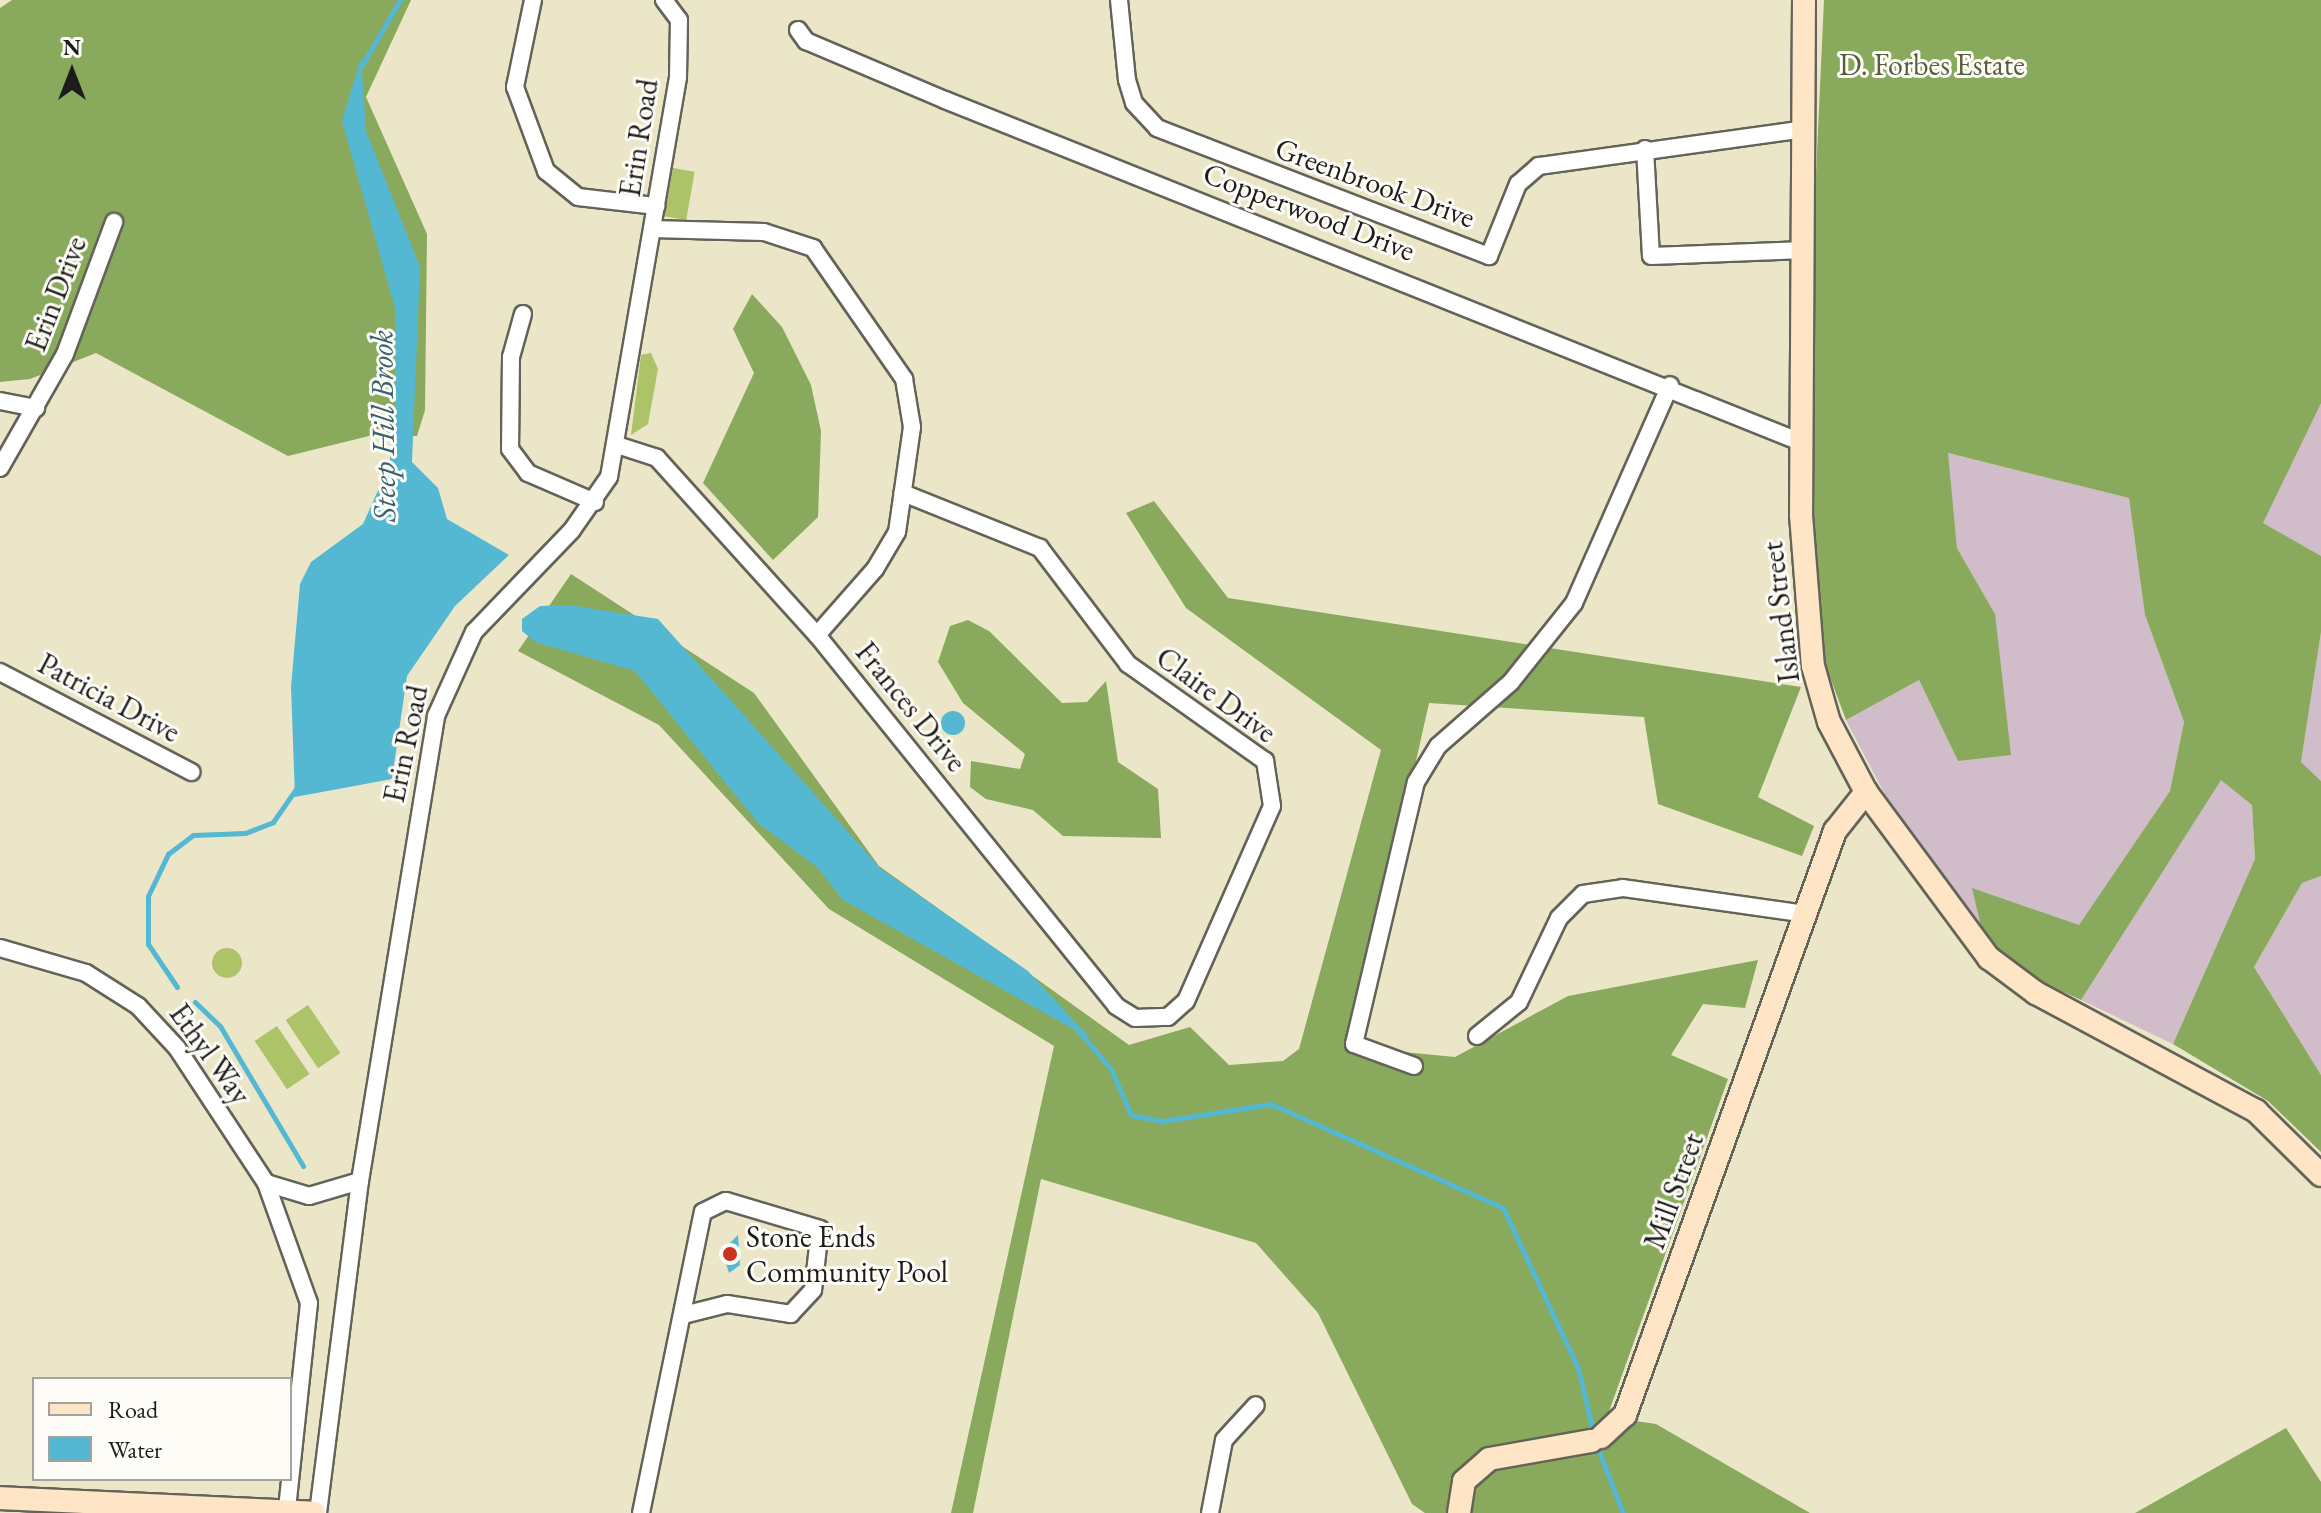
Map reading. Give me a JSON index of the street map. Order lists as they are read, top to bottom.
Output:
{
  "streets": {
    "street": [
      "Erin Road",
      "Greenbrook Drive",
      "Copperwood Drive",
      "Erin Drive",
      "Island Street",
      "Claire Drive",
      "Patricia Drive",
      "Frances Drive",
      "Ethyl Way",
      "Mill Street"
    ]
  },
  "crossings": [
    ["Erin Road", "Frances Drive"],
    ["Greenbrook Drive", "Island Street"],
    ["Copperwood Drive", "Island Street"],
    ["Island Street", "Mill Street"],
    ["Claire Drive", "Frances Drive"]
  ],
  "water": ["Steep Hill Brook"],
  "parks": ["D. Forbes Estate"],
  "places": ["Stone Ends Community Pool"],
  "legend": ["Road", "Water"],
  "north": "top"
}
